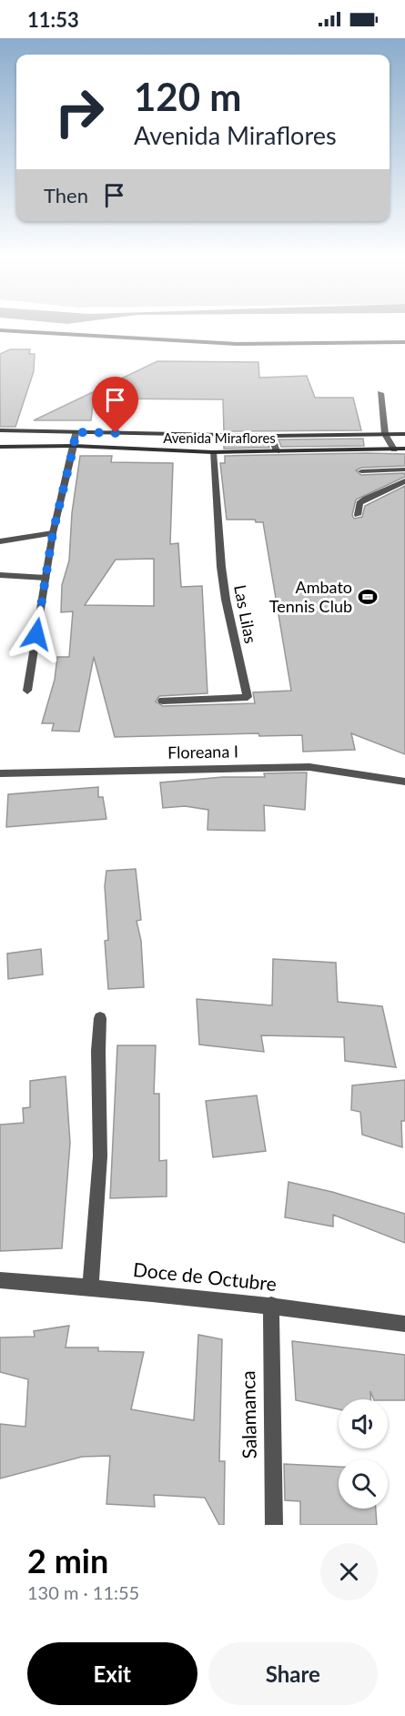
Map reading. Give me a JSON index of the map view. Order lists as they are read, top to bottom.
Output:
{
  "streets": {
    "main road": ["Avenida Miraflores"],
    "street": [
      "Las Lilas",
      "Floreana I",
      "Doce de Octubre",
      "Salamanca"
    ]
  },
  "crossings": [
    ["Avenida Miraflores", "Las Lilas"],
    ["Doce de Octubre", "Salamanca"]
  ],
  "places": {
    "sports": ["Ambato Tennis Club"]
  },
  "page": {
    "status": "11:53",
    "turn": ["120 m", "Avenida Miraflores"],
    "then": "Then",
    "heading": ["2 min", "130 m · 11:55"],
    "buttons": ["Exit", "Share"]
  }
}
